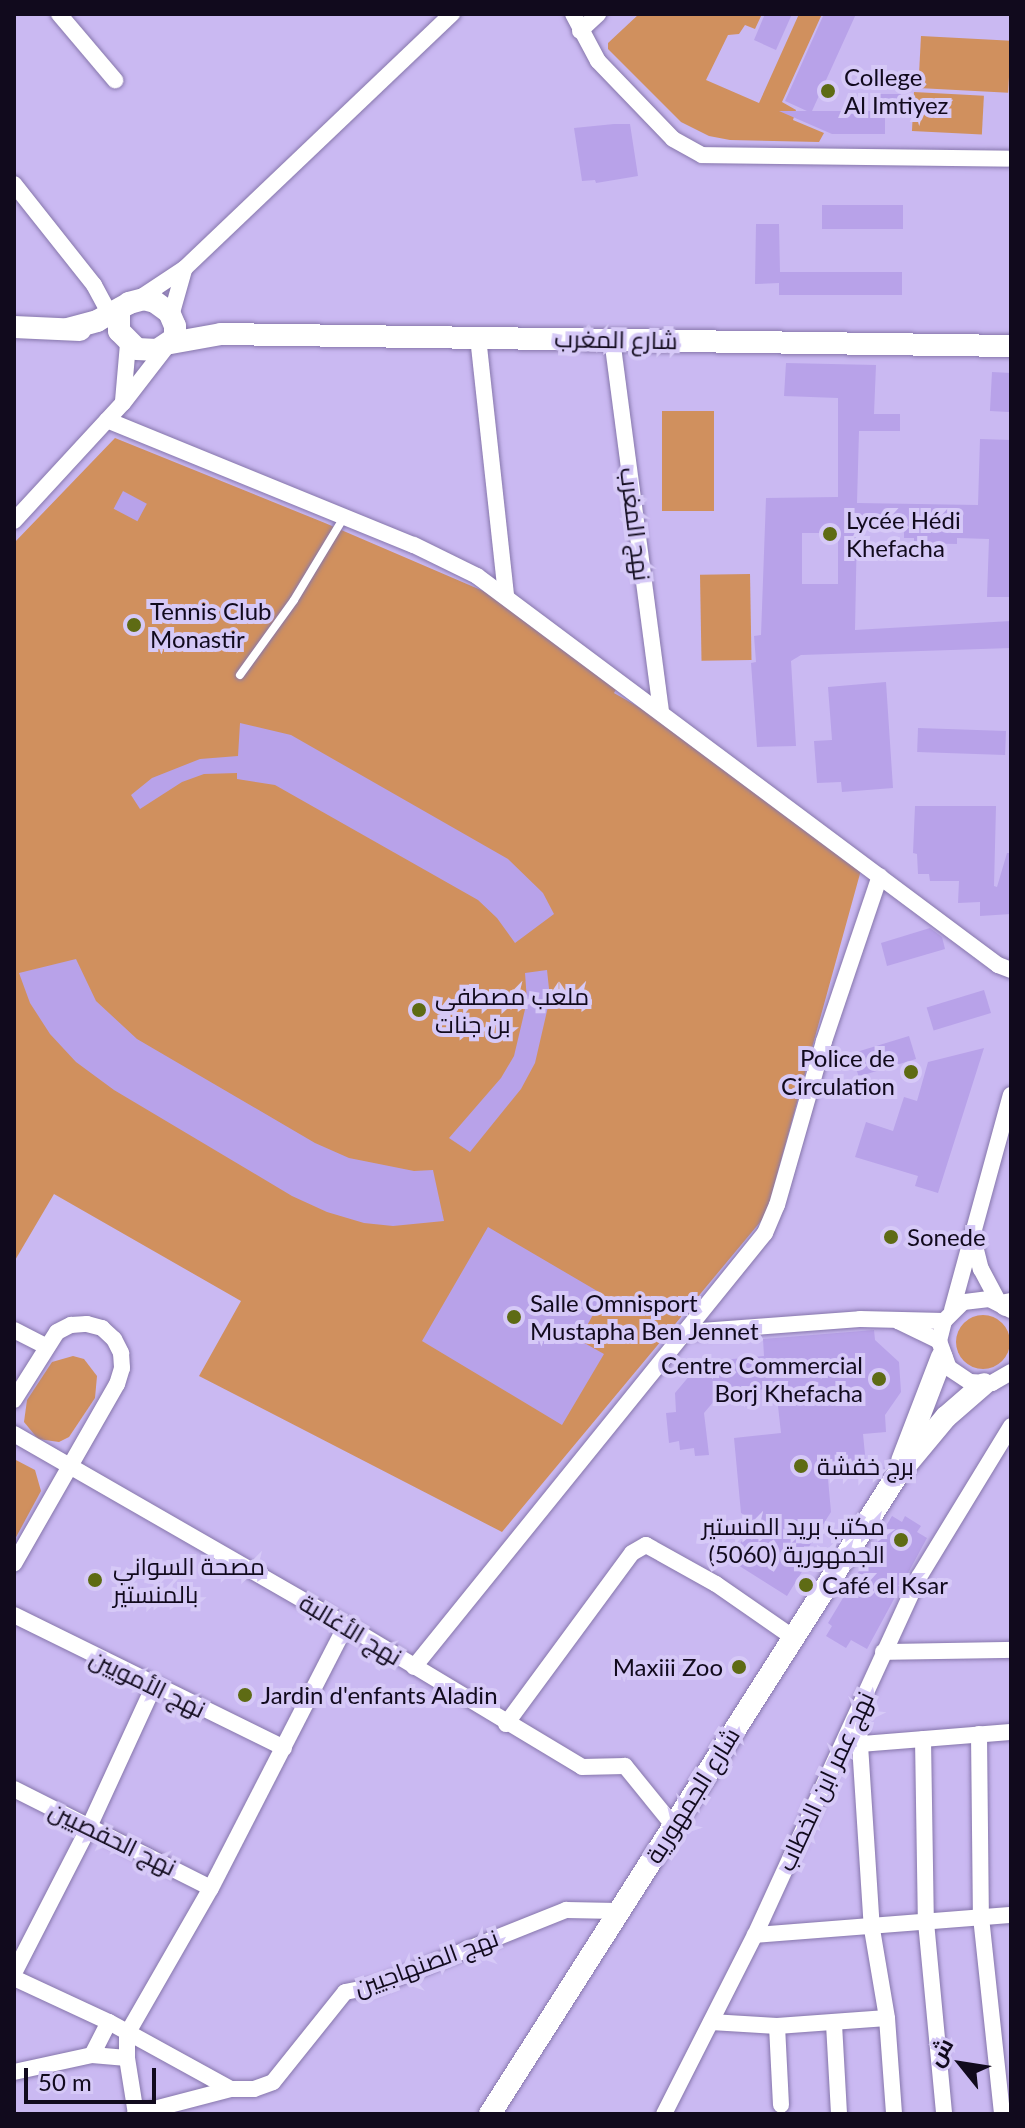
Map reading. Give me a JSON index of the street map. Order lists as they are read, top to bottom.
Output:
{
  "streets": {
    "main road": ["شارع المغرب", "شارع الجمهورية"],
    "street": [
      "نهج المغرب",
      "نهج الأغالبة",
      "نهج الأمويين",
      "نهج عمر ابن الخطاب",
      "نهج الحفصيين",
      "نهج الصنهاجيين"
    ]
  },
  "crossings": [
    ["شارع المغرب", "نهج المغرب"],
    ["نهج الأغالبة", "شارع الجمهورية"],
    ["شارع الجمهورية", "نهج الصنهاجيين"]
  ],
  "places": [
    "College Al Imtiyez",
    "Lycée Hédi Khefacha",
    "Tennis Club Monastir",
    "ملعب مصطفى بن جنات",
    "Police de Circulation",
    "Sonede",
    "Salle Omnisport Mustapha Ben Jennet",
    "Centre Commercial Borj Khefacha",
    "برج خفشة",
    "مكتب بريد المنستير الجمهورية (5060)",
    "مصحة السواني بالمنستير",
    "Café el Ksar",
    "Maxiii Zoo",
    "Jardin d'enfants Aladin"
  ],
  "scale_bar": "50 m",
  "north": "top left"
}
